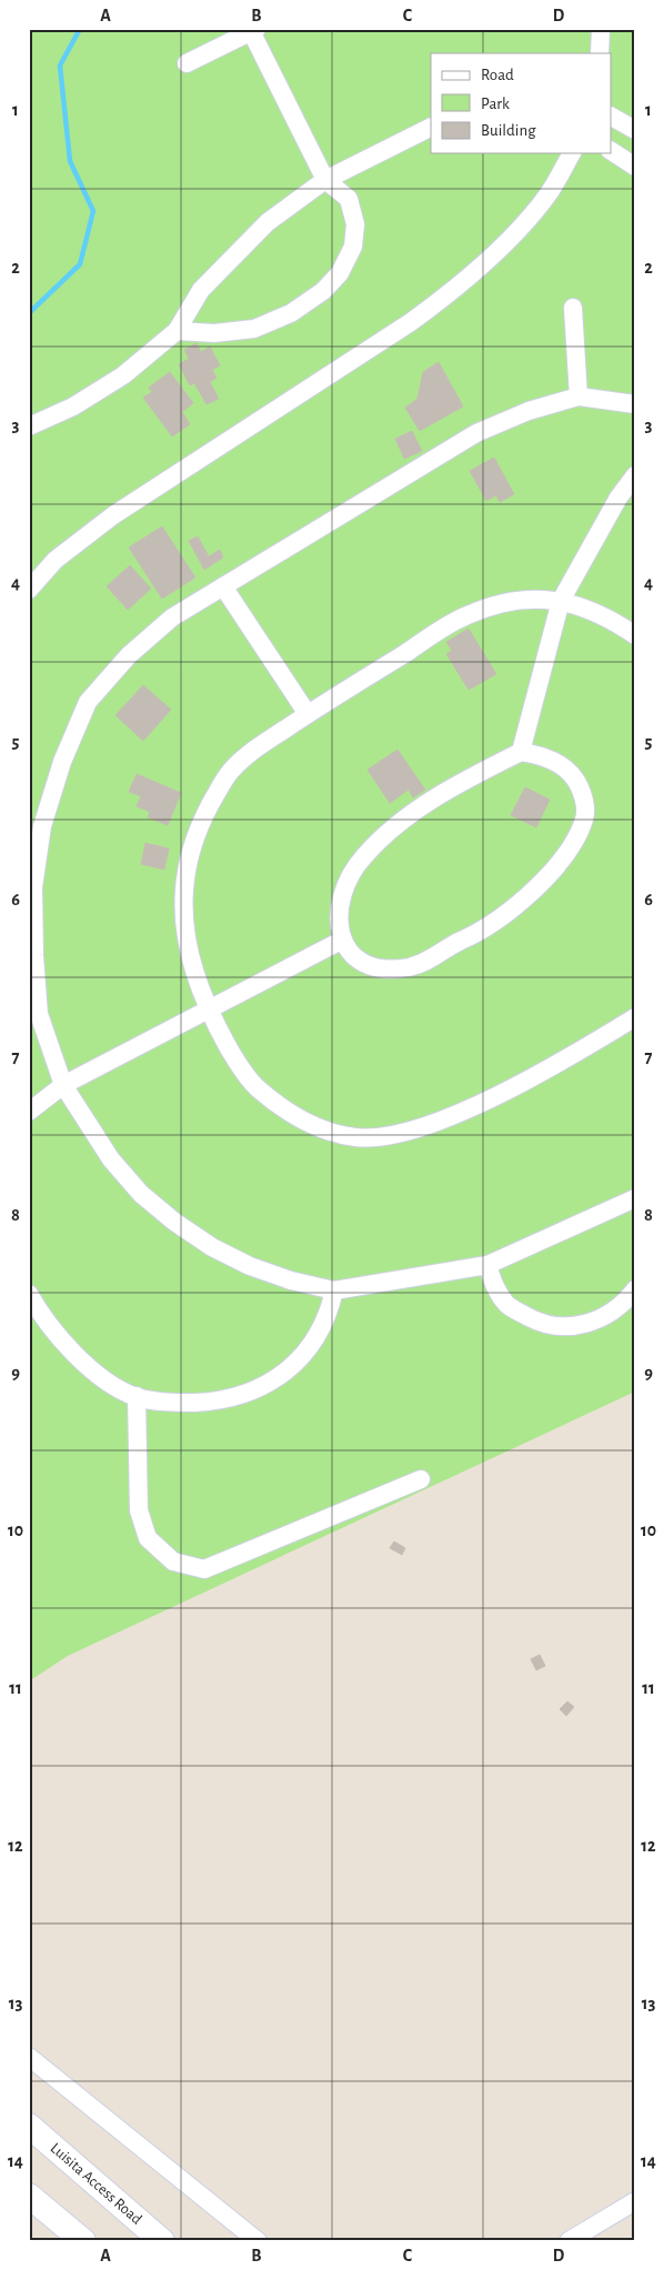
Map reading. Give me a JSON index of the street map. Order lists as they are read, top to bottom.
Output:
{
  "streets": {
    "main road": ["Luisita Access Road"]
  },
  "legend": ["Road", "Park", "Building"],
  "grid": {
    "columns": [
      "A",
      "B",
      "C",
      "D"
    ],
    "rows": [
      "1",
      "2",
      "3",
      "4",
      "5",
      "6",
      "7",
      "8",
      "9",
      "10",
      "11",
      "12",
      "13",
      "14"
    ]
  }
}
